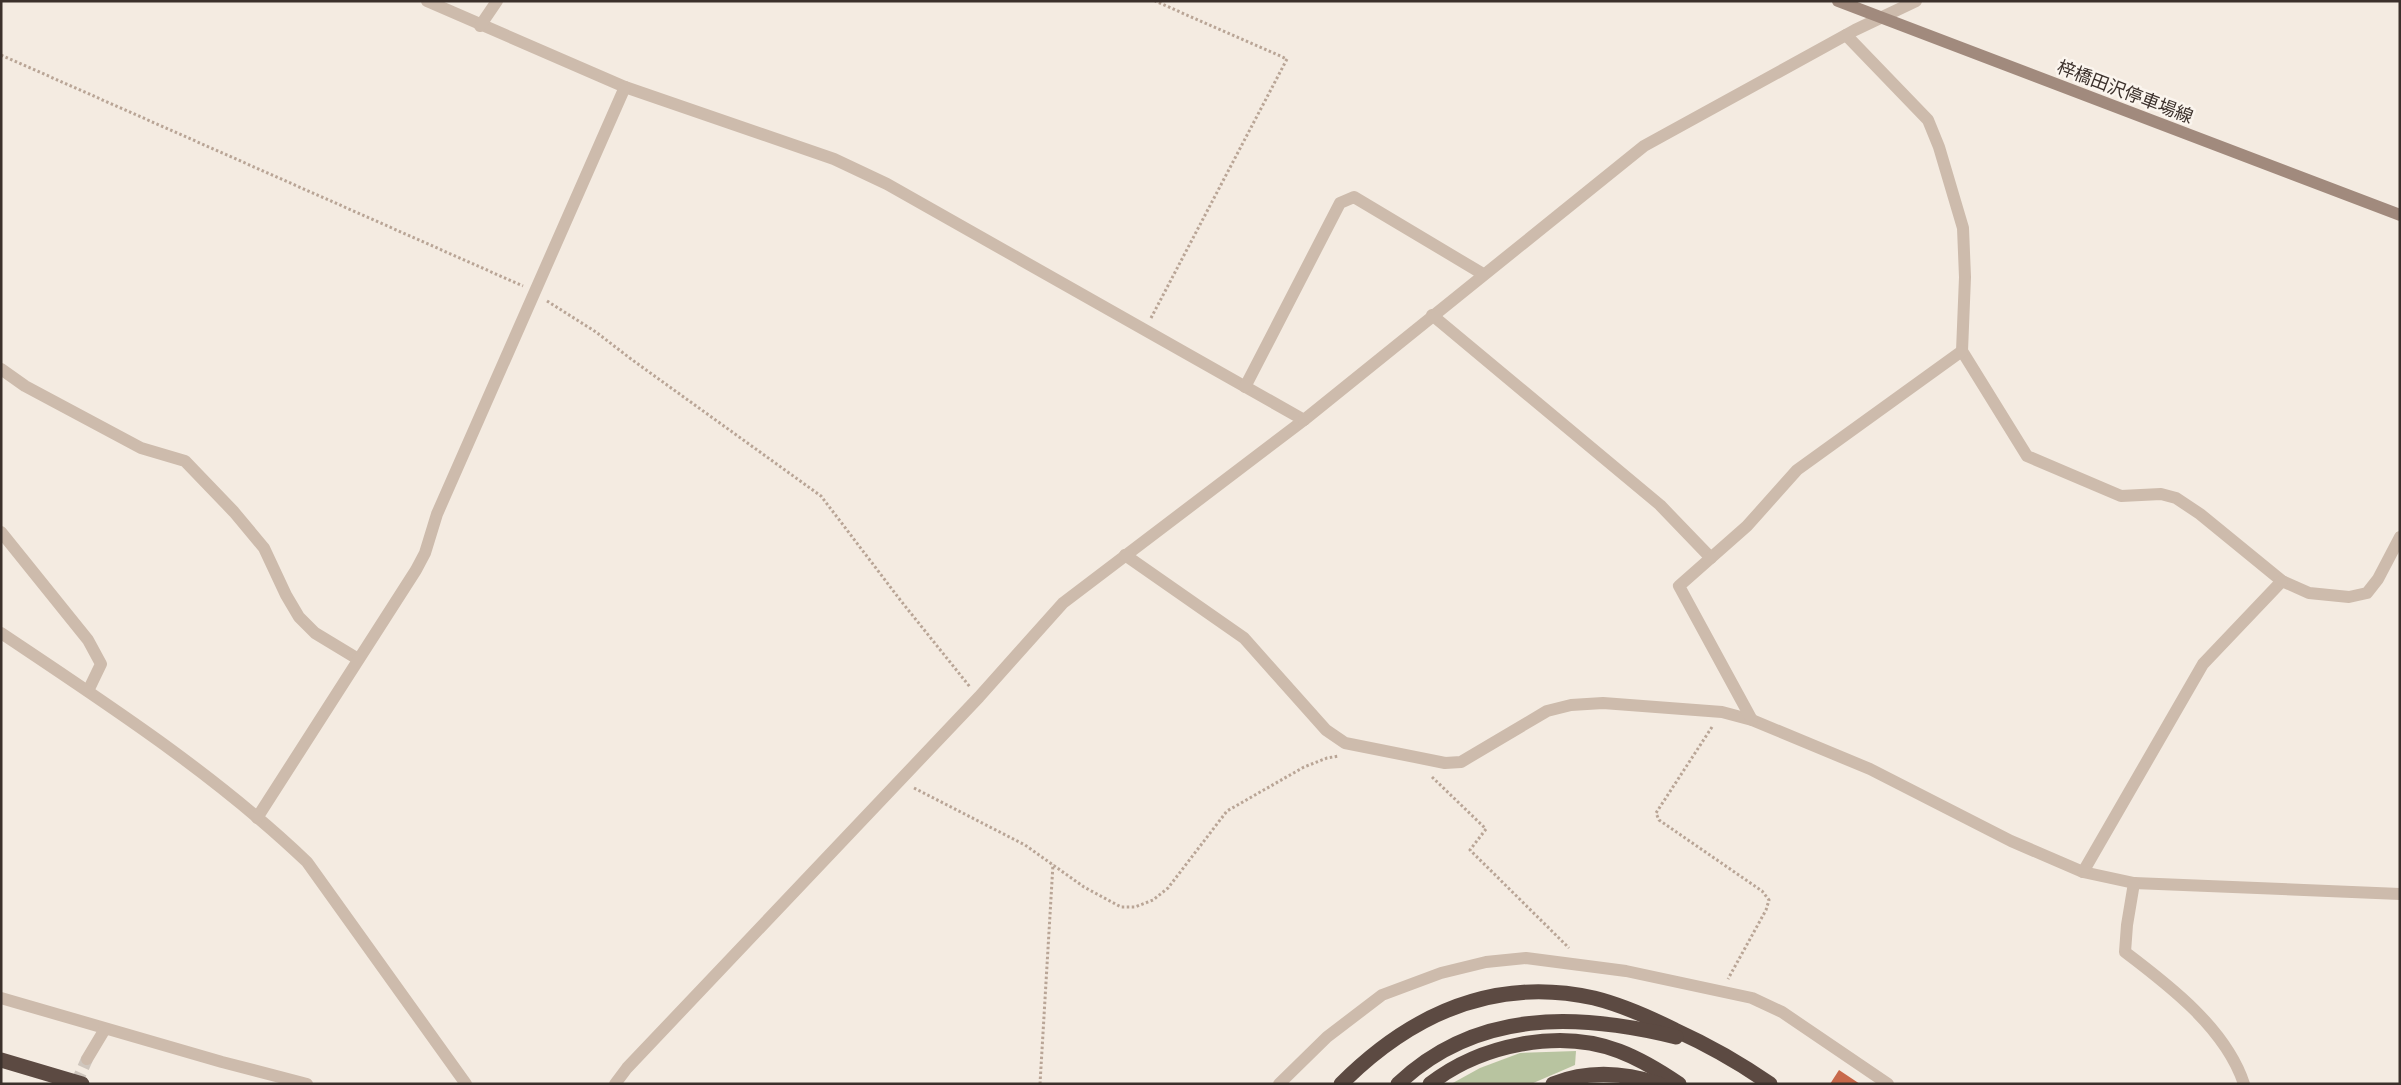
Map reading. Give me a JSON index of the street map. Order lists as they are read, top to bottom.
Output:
{
  "streets": {
    "main road": ["梓橋田沢停車場線"]
  }
}
